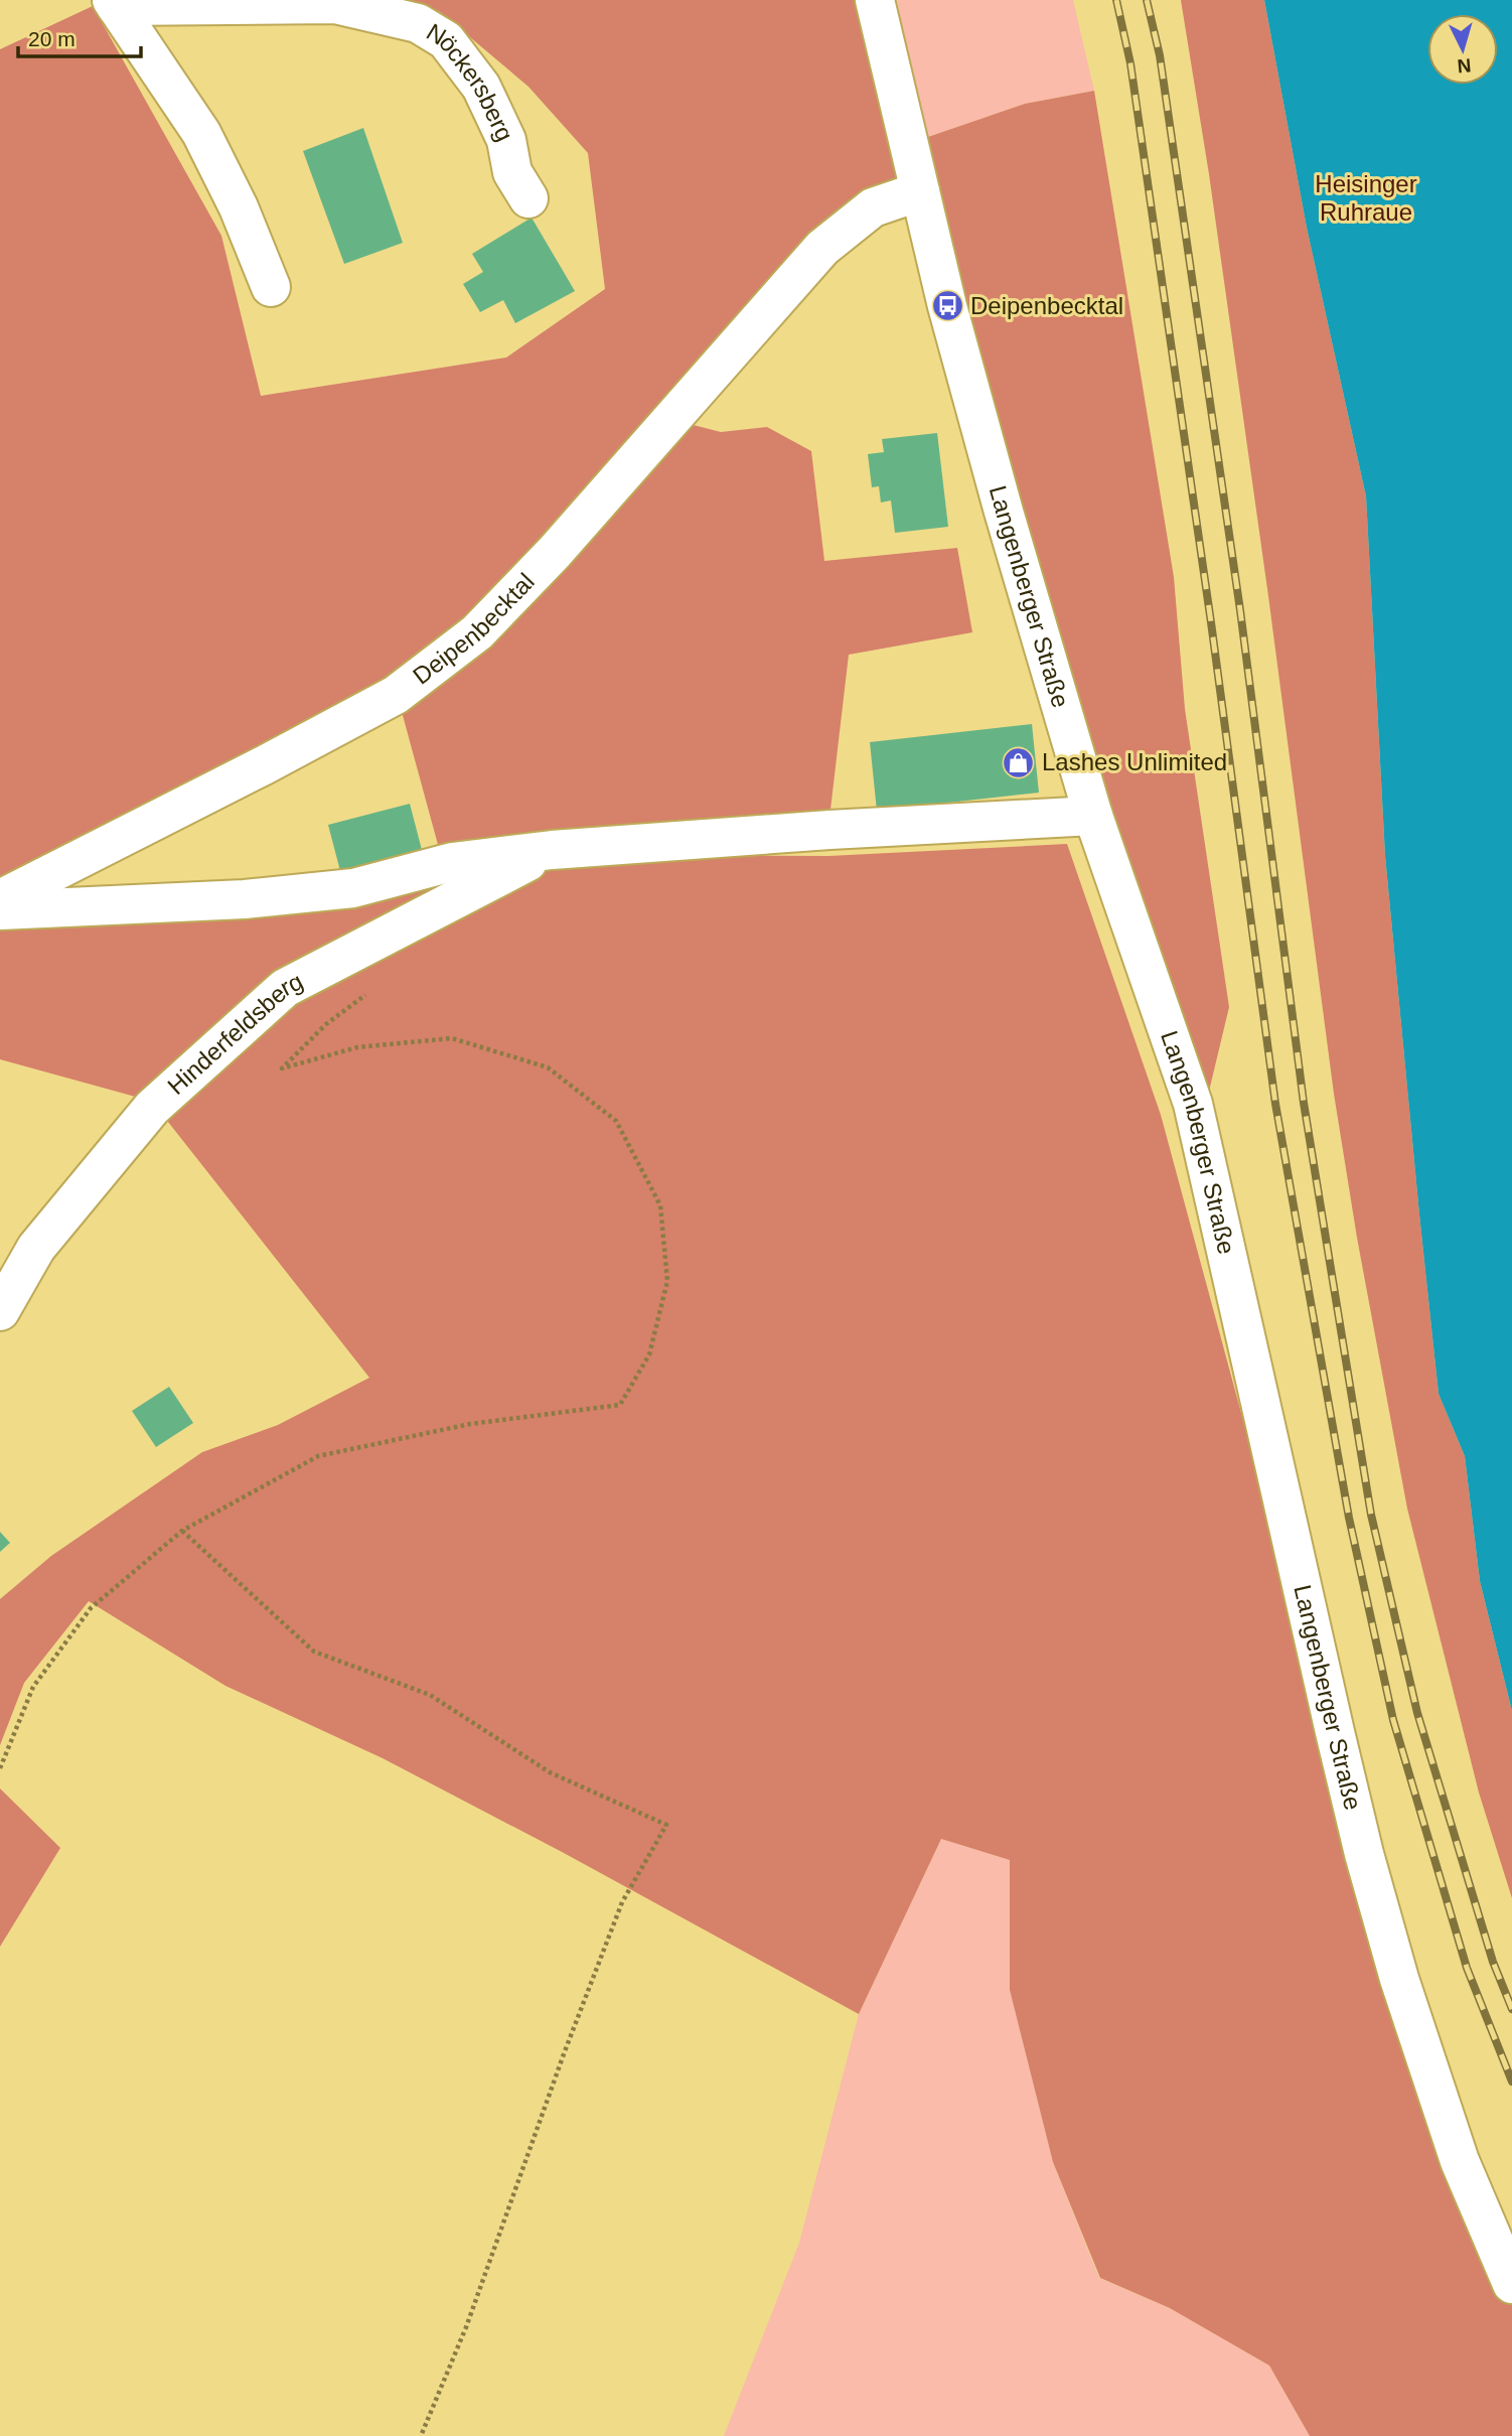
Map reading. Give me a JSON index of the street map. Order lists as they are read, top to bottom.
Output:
{
  "streets": {
    "main road": [
      "Nöckersberg",
      "Langenberger Straße",
      "Deipenbecktal",
      "Hinderfeldsberg"
    ]
  },
  "crossings": [
    ["Langenberger Straße", "Deipenbecktal"]
  ],
  "parks": ["Heisinger Ruhraue"],
  "places": {
    "bus stop": ["Deipenbecktal"],
    "shop": ["Lashes Unlimited"]
  },
  "scale_bar": "20 m",
  "north": "bottom"
}
